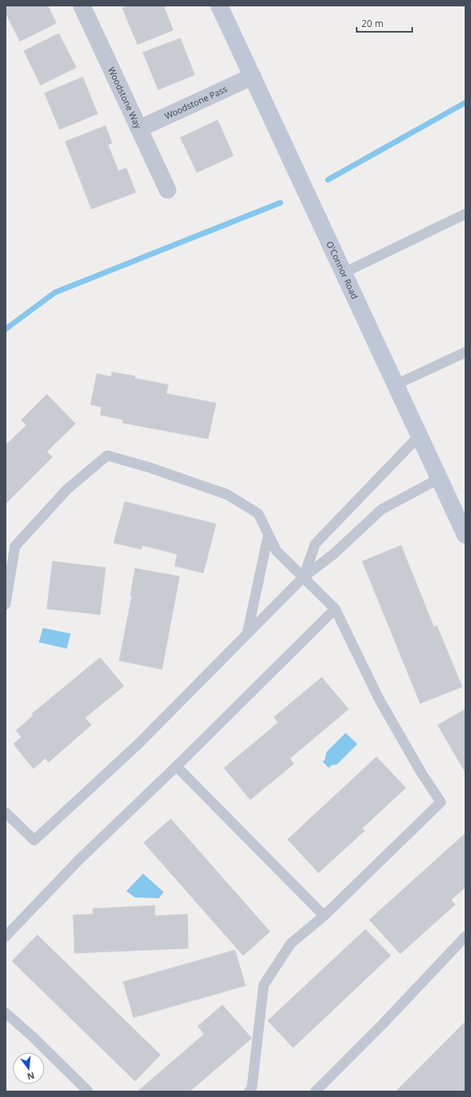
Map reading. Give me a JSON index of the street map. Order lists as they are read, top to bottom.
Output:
{
  "streets": {
    "main road": ["O'Connor Road"],
    "street": ["Woodstone Way", "Woodstone Pass"]
  },
  "crossings": [
    ["Woodstone Way", "Woodstone Pass"],
    ["Woodstone Pass", "O'Connor Road"]
  ],
  "scale_bar": "20 m",
  "north": "bottom"
}
